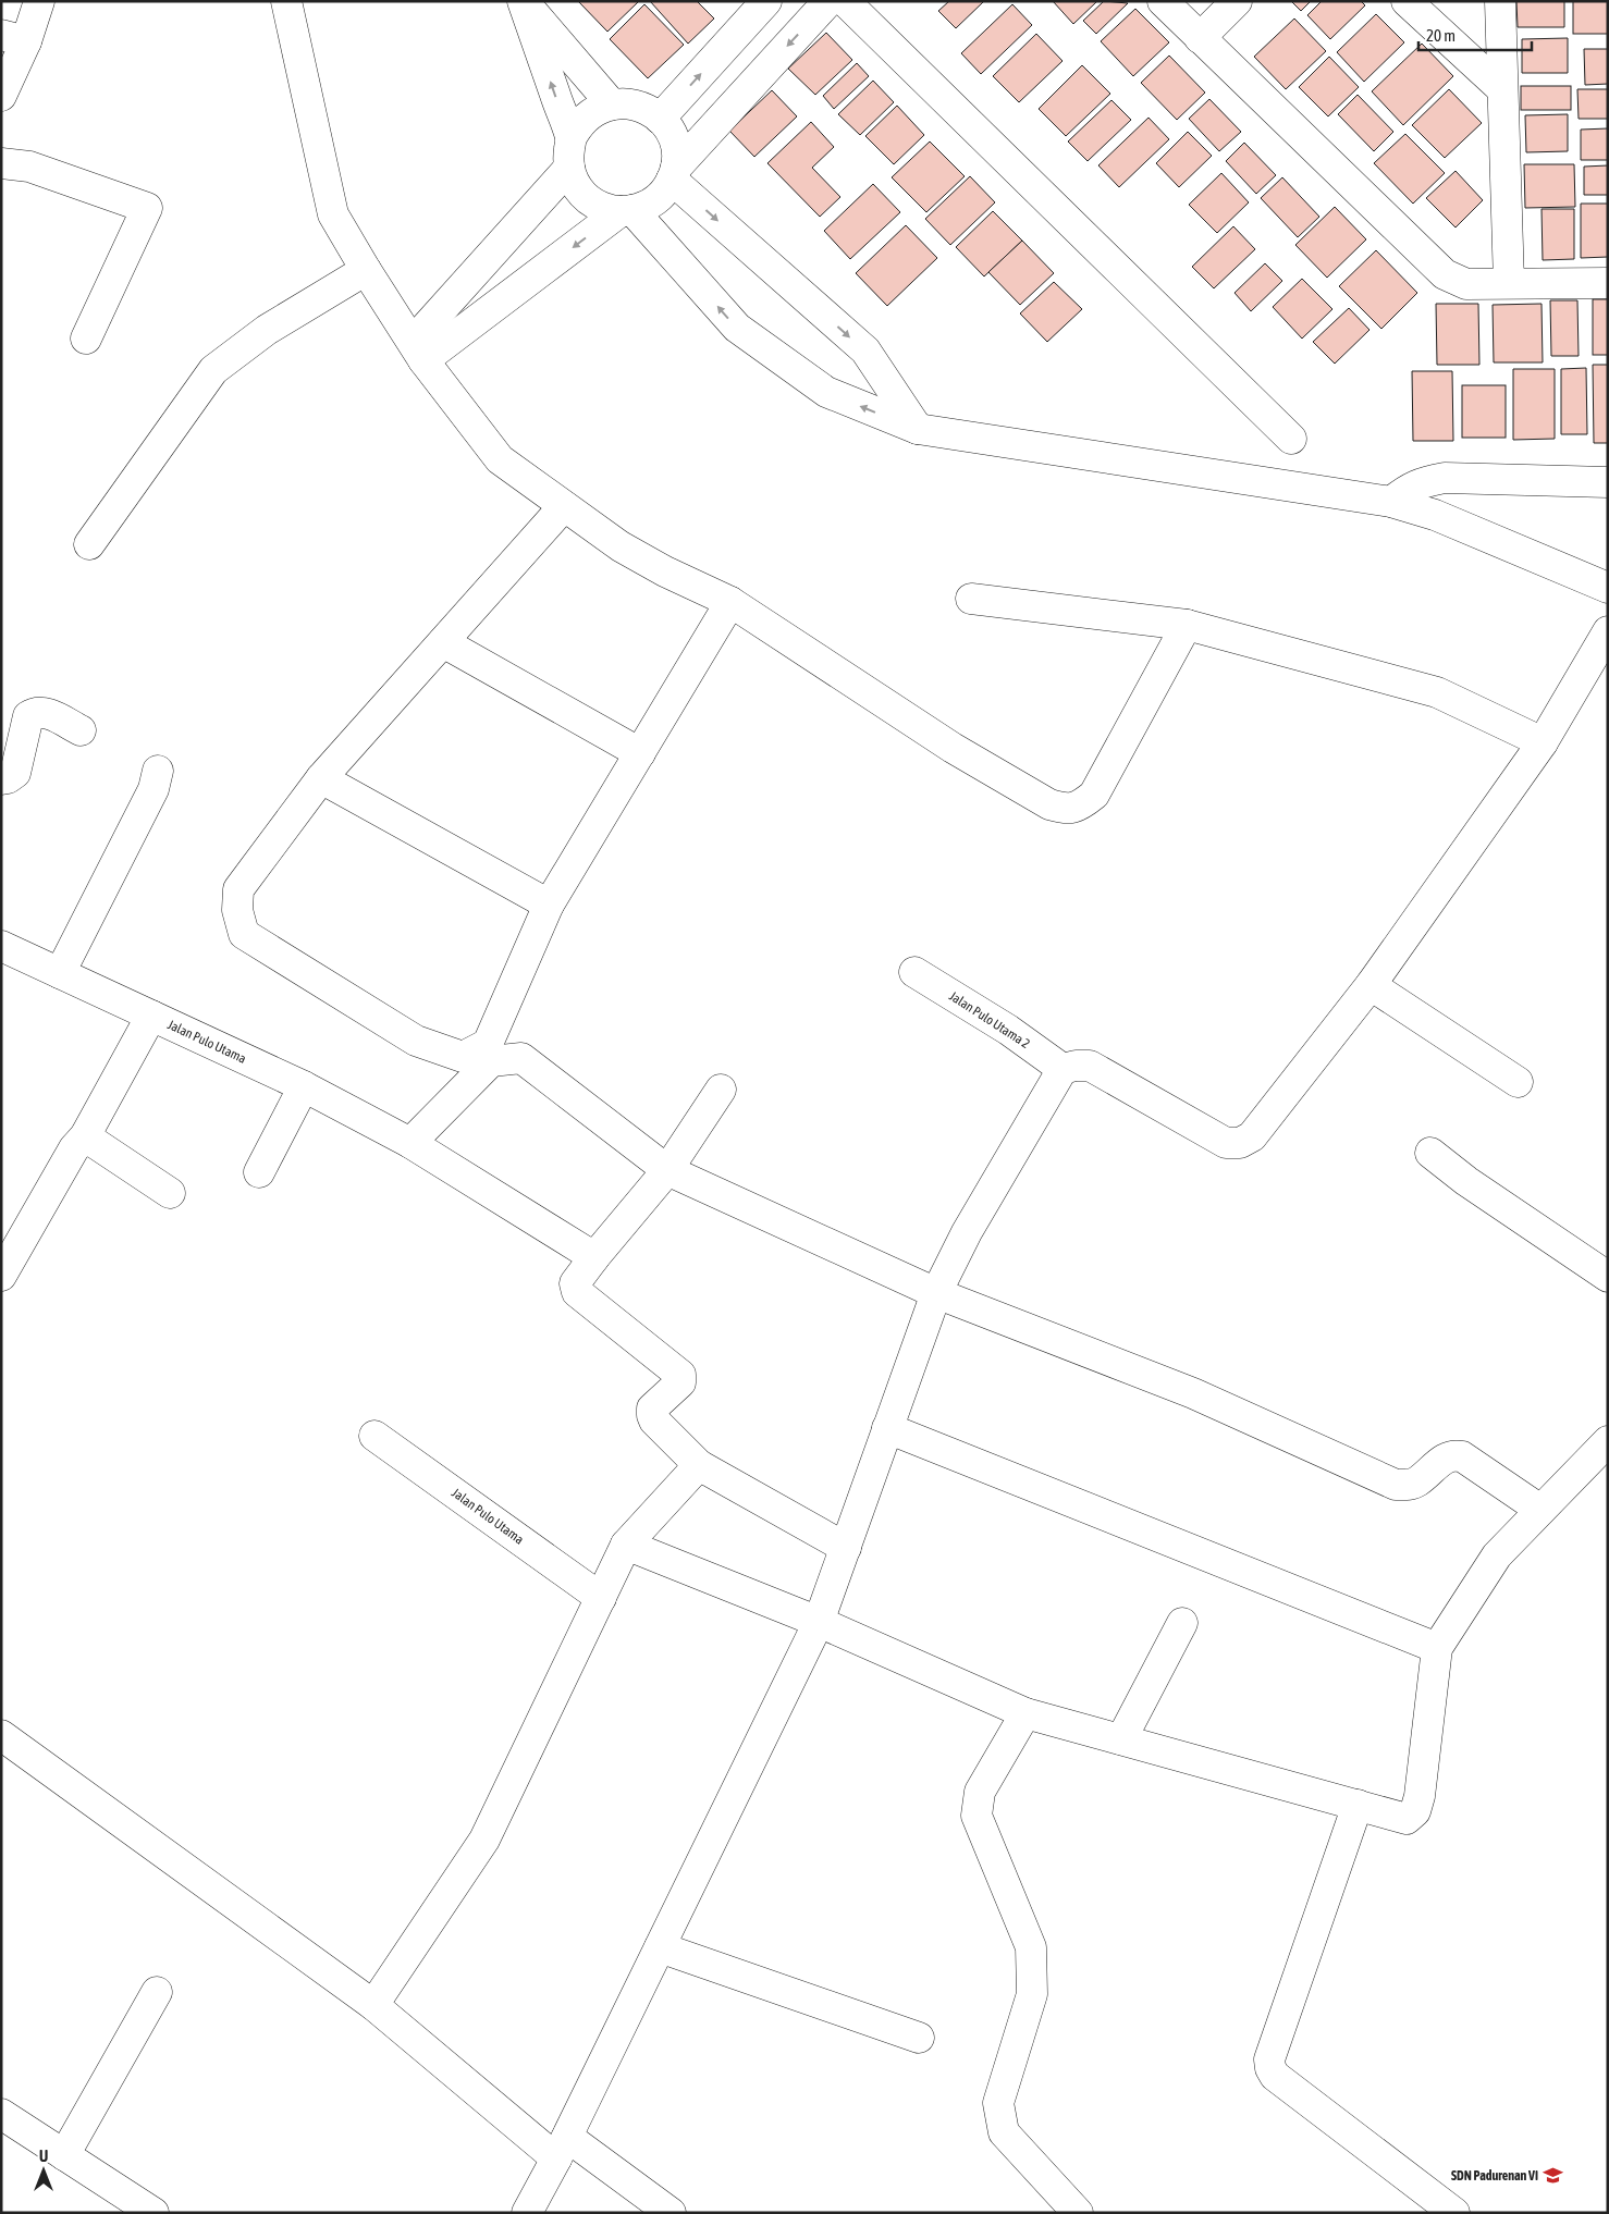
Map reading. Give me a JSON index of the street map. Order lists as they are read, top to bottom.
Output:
{
  "streets": {
    "street": ["Jalan Pulo Utama 2", "Jalan Pulo Utama"]
  },
  "places": {
    "school or university": ["SDN Padurenan VI"]
  },
  "scale_bar": "20 m",
  "north": "top"
}
